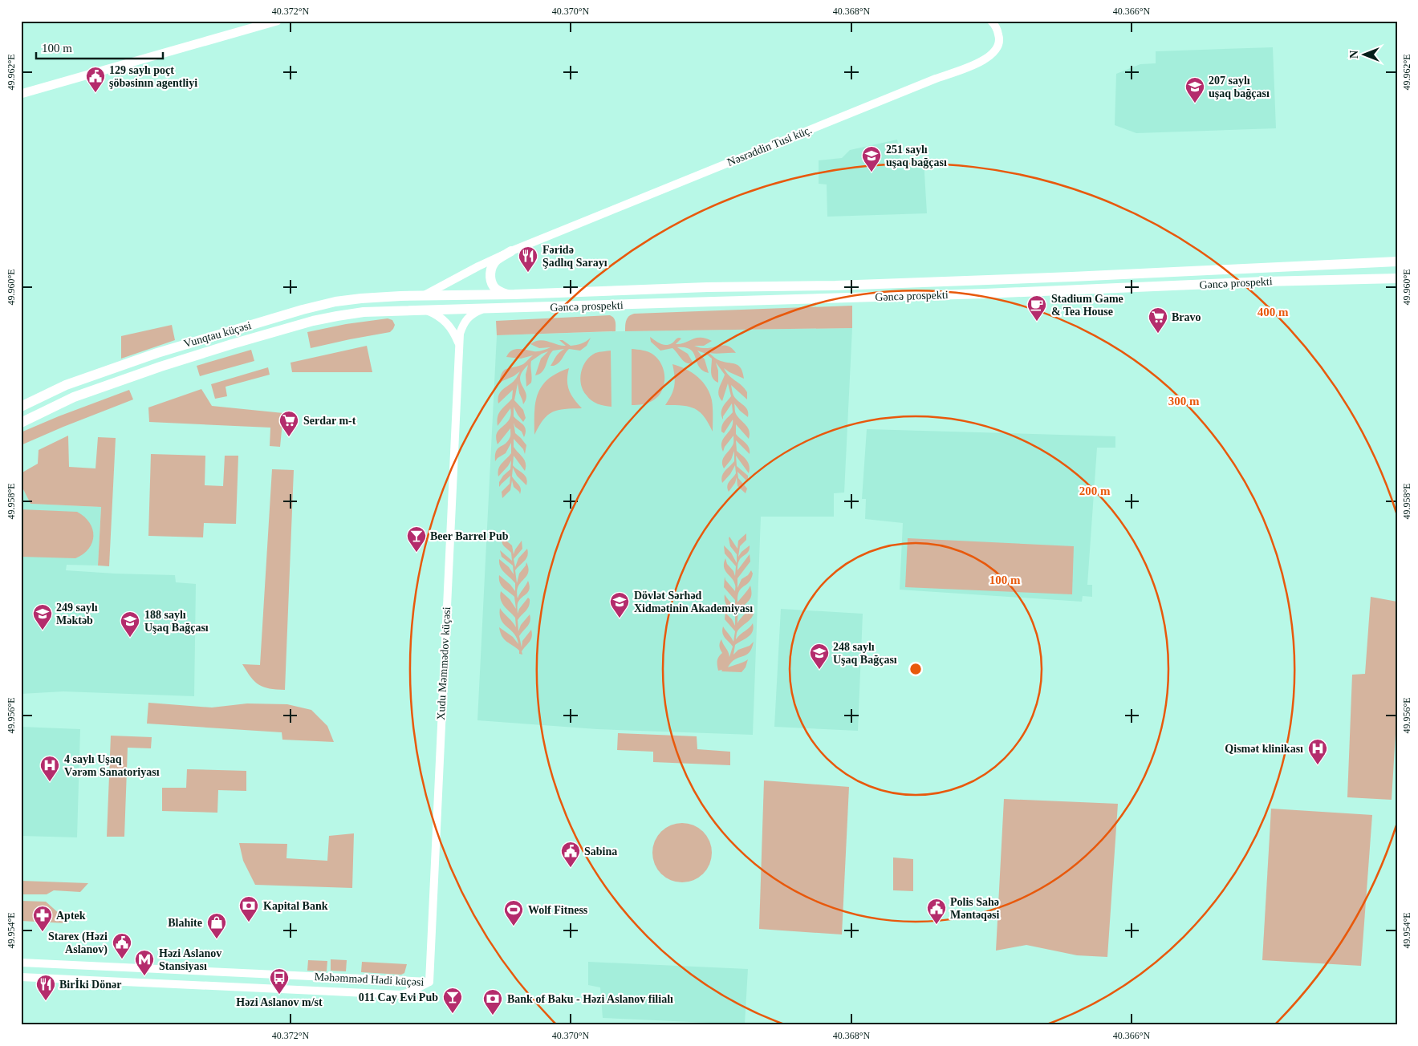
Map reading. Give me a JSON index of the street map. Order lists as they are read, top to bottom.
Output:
{
  "streets": {
    "main road": ["Gəncə prospekti", "Vunqtau küçəsi"],
    "street": ["Nəsrəddin Tusi küç.", "Xudu Məmmədov küçəsi", "Məhəmməd Hadi küçəsi"]
  },
  "crossings": [
    ["Nəsrəddin Tusi küç.", "Gəncə prospekti"],
    ["Nəsrəddin Tusi küç.", "Vunqtau küçəsi"],
    ["Gəncə prospekti", "Vunqtau küçəsi"],
    ["Gəncə prospekti", "Xudu Məmmədov küçəsi"],
    ["Xudu Məmmədov küçəsi", "Məhəmməd Hadi küçəsi"]
  ],
  "places": {
    "public building": [
      "129 saylı poçt şöbəsinın agentliyi",
      "Sabina",
      "Polis Sahə Məntəqəsi",
      "Starex (Həzi Aslanov)"
    ],
    "school or university": [
      "207 saylı uşaq bağçası",
      "251 saylı uşaq bağçası",
      "Dövlət Sərhəd Xidmətinin Akademiyası",
      "249 saylı Məktəb",
      "188 saylı Uşaq Bağçası",
      "248 saylı Uşaq Bağçası"
    ],
    "restaurant": ["Fəridə Şadlıq Sarayı", "Birİki Dönər"],
    "cafe": ["Stadium Game & Tea House"],
    "supermarket": ["Bravo", "Serdar m-t"],
    "bar": ["Beer Barrel Pub", "011 Cay Evi Pub"],
    "hospital": ["Qismət klinikası", "4 saylı Uşaq Vərəm Sanatoriyası"],
    "bank": ["Kapital Bank", "Bank of Baku - Həzi Aslanov filialı"],
    "sports": ["Wolf Fitness"],
    "pharmacy": ["Aptek"],
    "shop": ["Blahite"],
    "metro station": ["Həzi Aslanov Stansiyası"],
    "bus stop": ["Həzi Aslanov m/st"]
  },
  "scale_bar": "100 m",
  "north": "left",
  "coordinates": [
    "40.372°N",
    "40.370°N",
    "40.368°N",
    "40.366°N",
    "49.962°E",
    "49.960°E",
    "49.958°E",
    "49.956°E",
    "49.954°E"
  ],
  "rings": [
    "400 m",
    "300 m",
    "200 m",
    "100 m"
  ]
}
